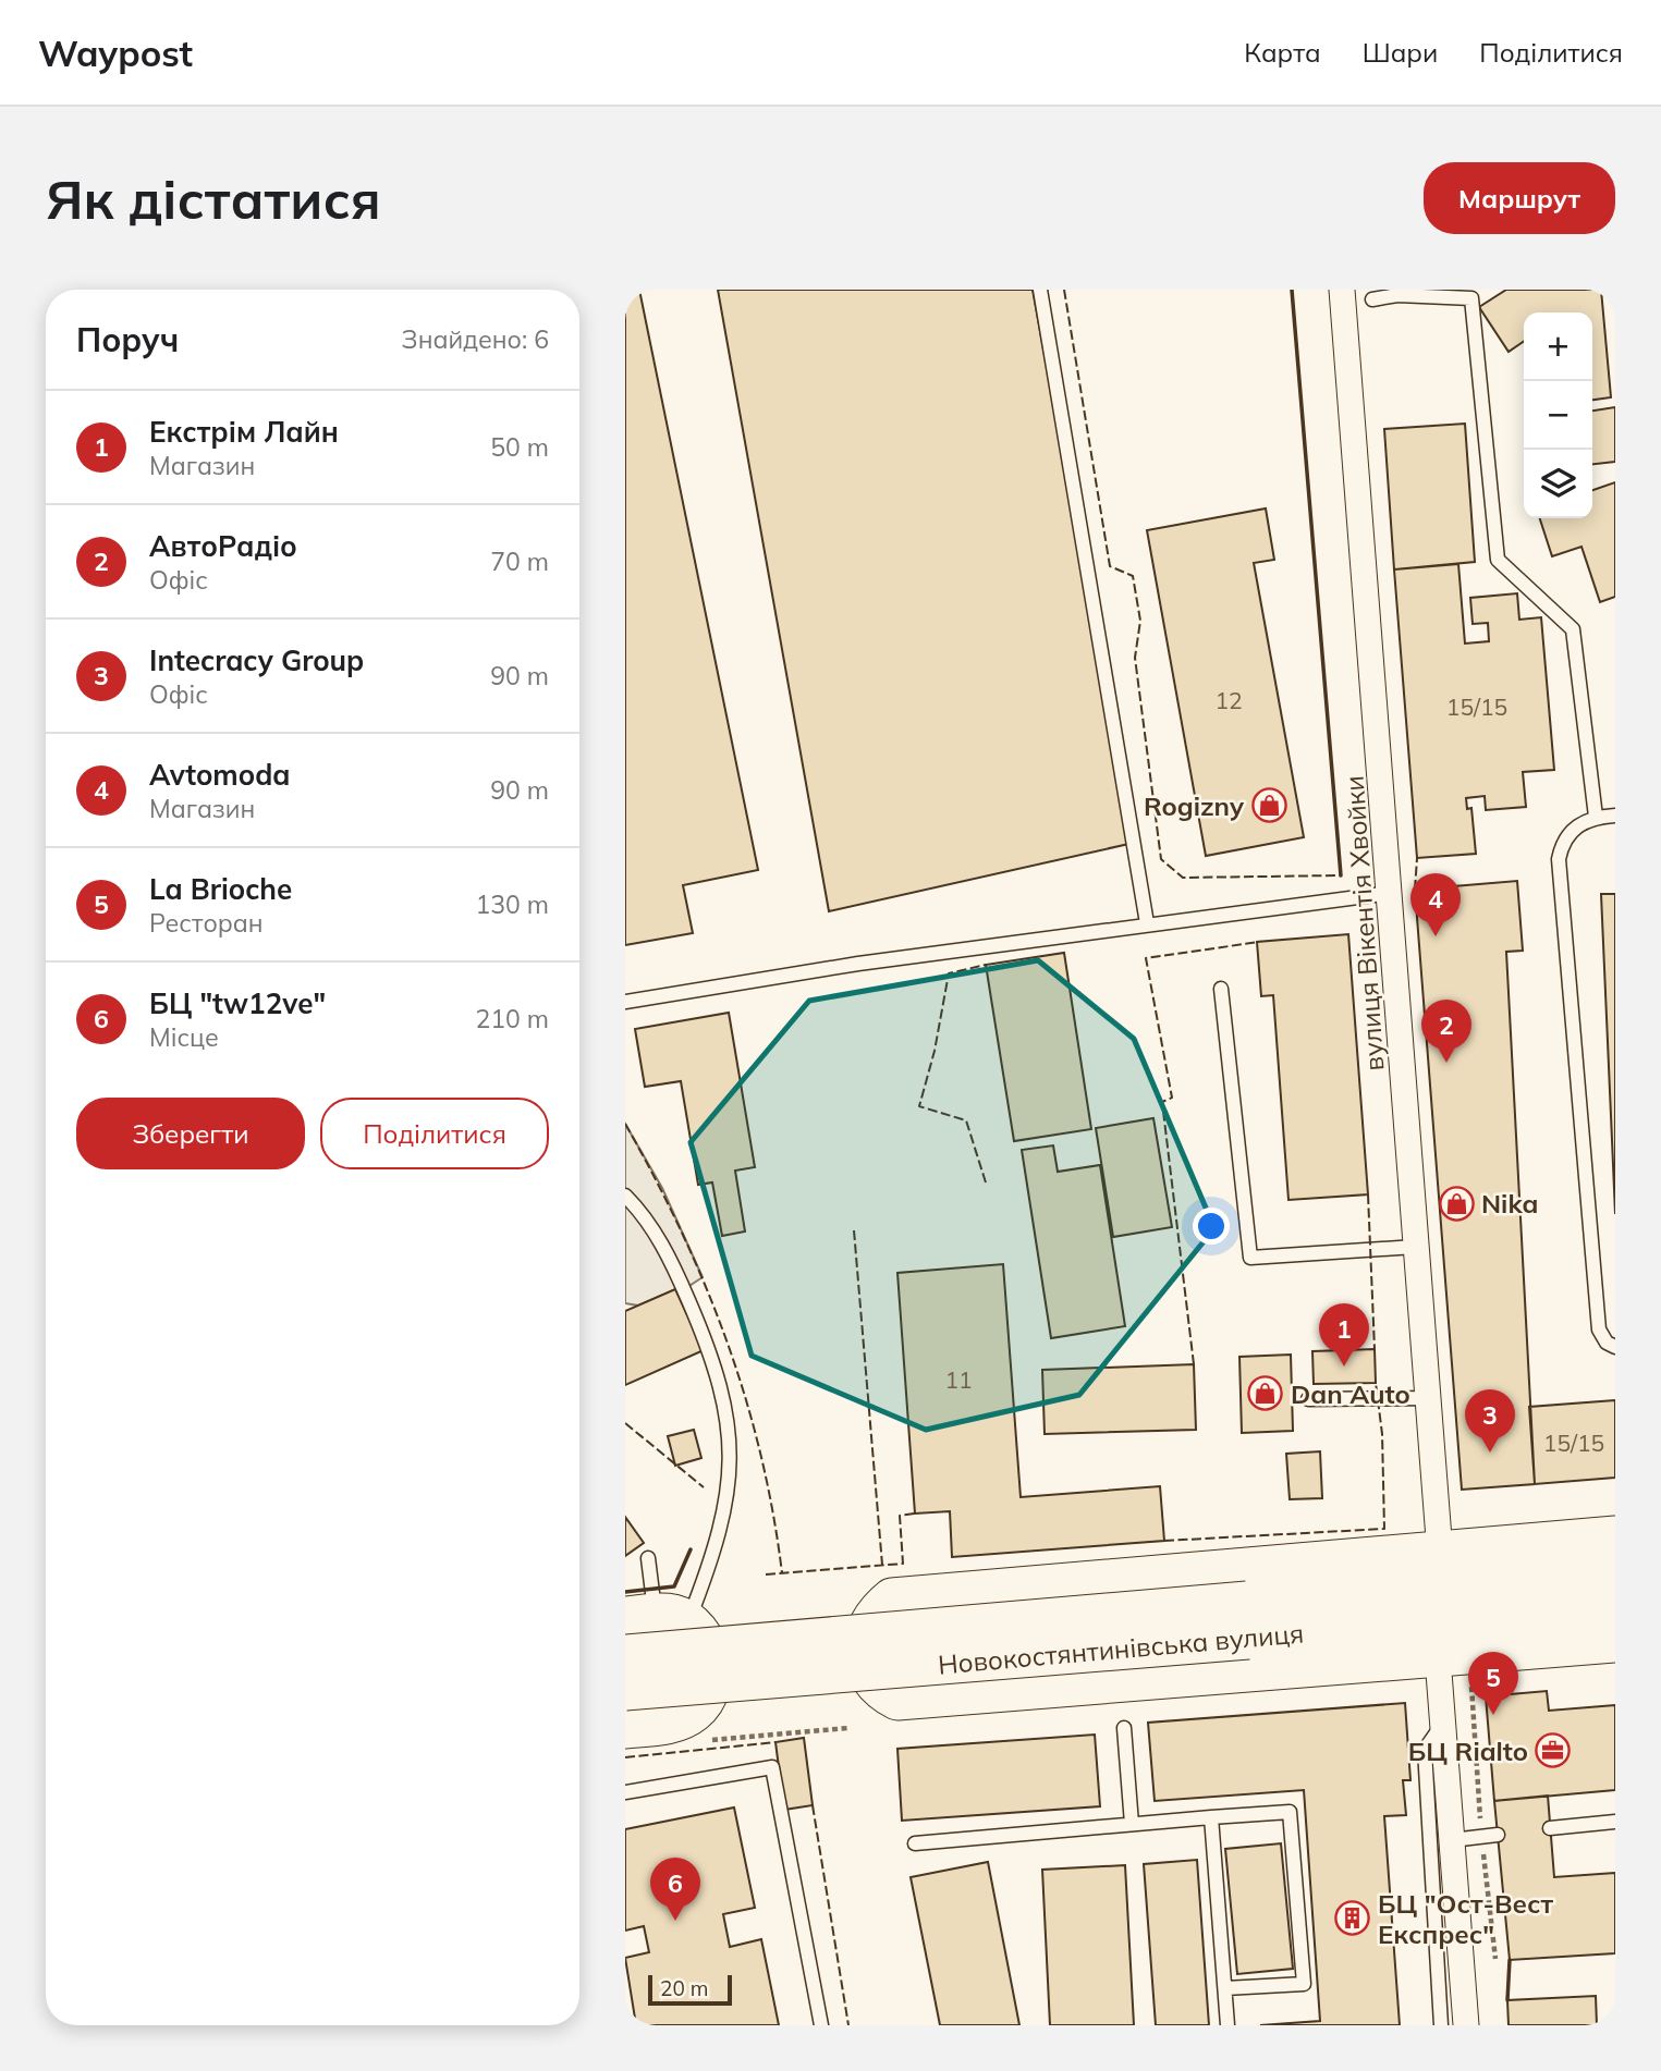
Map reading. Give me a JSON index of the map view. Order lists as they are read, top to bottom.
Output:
{
  "streets": {
    "main road": ["Новокостянтинівська вулиця"],
    "street": ["вулиця Вікентія Хвойки"]
  },
  "places": {
    "shop": ["Rogizny", "Nika", "Dan Auto"],
    "office": ["БЦ Rialto"],
    "building": ["БЦ \"Ост-Вест Експрес\""]
  },
  "house_numbers": [
    "12",
    "15/15",
    "11",
    "15/15"
  ],
  "scale_bar": "20 m",
  "page": {
    "header": "Waypost",
    "nav": ["Карта", "Шари", "Поділитися"],
    "buttons": [
      "Маршрут",
      ["Зберегти", "Поділитися"]
    ],
    "title": "Як дістатися",
    "heading": ["Поруч", "Знайдено: 6"],
    "map_buttons": ["+", "−"],
    "list": [
      {
        "mark": "1",
        "name": "Екстрім Лайн",
        "note": "Магазин",
        "value": "50 m"
      },
      {
        "mark": "2",
        "name": "АвтоРадіо",
        "note": "Офіс",
        "value": "70 m"
      },
      {
        "mark": "3",
        "name": "Intecracy Group",
        "note": "Офіс",
        "value": "90 m"
      },
      {
        "mark": "4",
        "name": "Avtomoda",
        "note": "Магазин",
        "value": "90 m"
      },
      {
        "mark": "5",
        "name": "La Brioche",
        "note": "Ресторан",
        "value": "130 m"
      },
      {
        "mark": "6",
        "name": "БЦ \"tw12ve\"",
        "note": "Місце",
        "value": "210 m"
      }
    ],
    "pins": [
      "4",
      "2",
      "1",
      "3",
      "5",
      "6"
    ],
    "scale": "20 m"
  }
}
